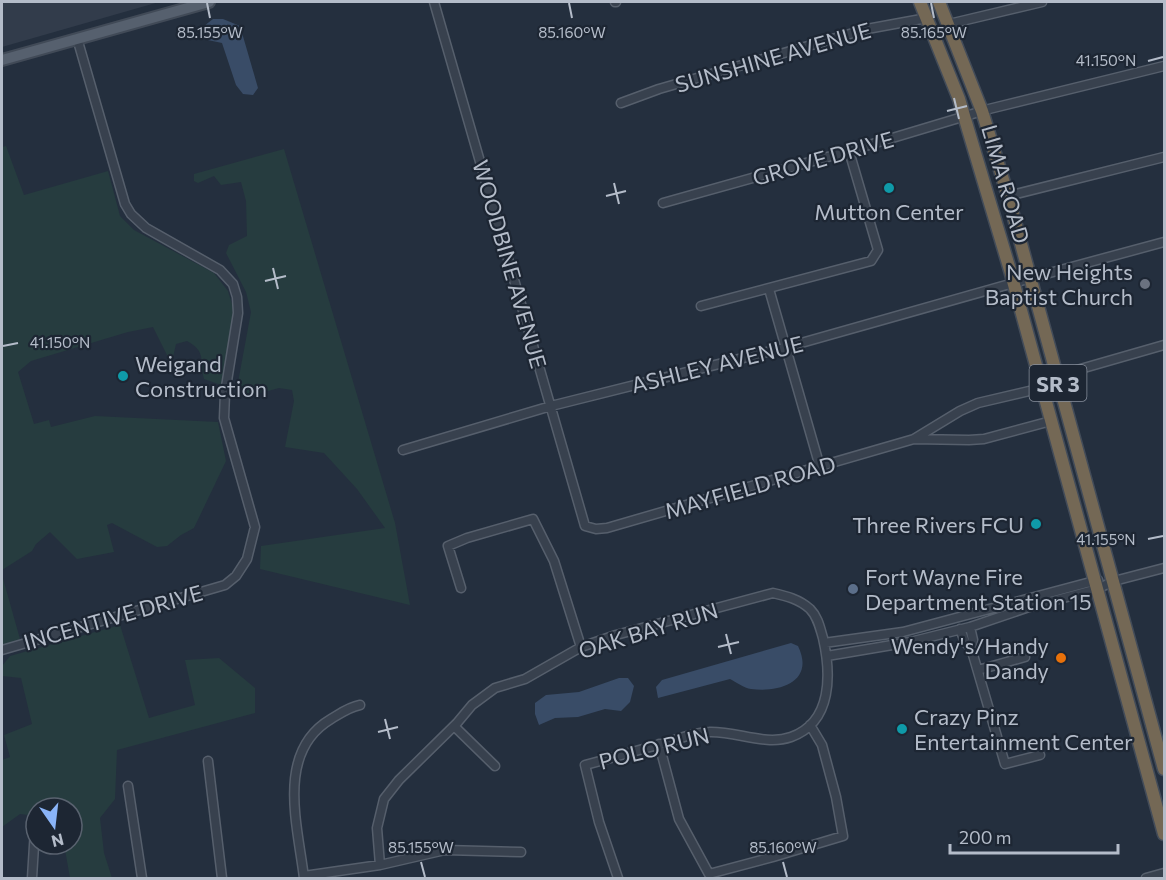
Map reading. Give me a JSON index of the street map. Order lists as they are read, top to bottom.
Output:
{
  "streets": {
    "highway": ["LIMA ROAD", "SR 3"],
    "street": [
      "SUNSHINE AVENUE",
      "GROVE DRIVE",
      "WOODBINE AVENUE",
      "ASHLEY AVENUE",
      "MAYFIELD ROAD",
      "INCENTIVE DRIVE",
      "OAK BAY RUN",
      "POLO RUN"
    ]
  },
  "crossings": [
    ["SUNSHINE AVENUE", "LIMA ROAD"],
    ["GROVE DRIVE", "LIMA ROAD"],
    ["LIMA ROAD", "ASHLEY AVENUE"],
    ["WOODBINE AVENUE", "ASHLEY AVENUE"],
    ["WOODBINE AVENUE", "MAYFIELD ROAD"]
  ],
  "places": [
    "Mutton Center",
    "New Heights Baptist Church",
    "Weigand Construction",
    "Three Rivers FCU",
    "Fort Wayne Fire Department Station 15",
    "Wendy's/Handy Dandy",
    "Crazy Pinz Entertainment Center"
  ],
  "scale_bar": "200 m",
  "north": "bottom",
  "coordinates": [
    "85.155°W",
    "85.160°W",
    "85.165°W",
    "41.150°N",
    "41.155°N"
  ]
}
